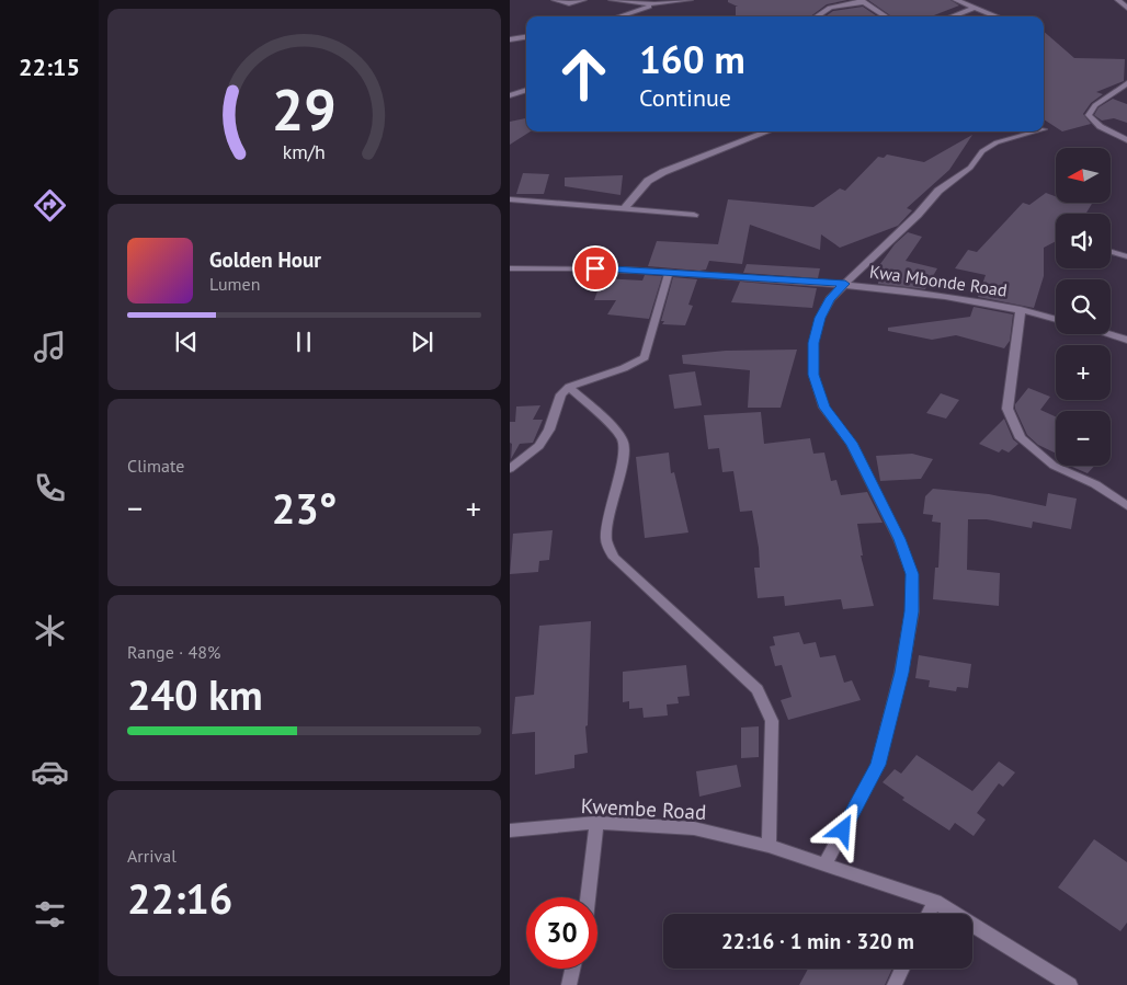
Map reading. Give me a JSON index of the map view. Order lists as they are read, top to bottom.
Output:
{
  "streets": {
    "street": ["Kwa Mbonde Road", "Kwembe Road"]
  },
  "north": "left",
  "page": {
    "tabs": "22:15",
    "turn": ["160 m", "Continue"],
    "map_buttons": ["+", "−"],
    "song": ["Golden Hour", "Lumen"],
    "tile": [
      "Climate",
      ["Range · 48%", "240 km"],
      ["Arrival", "22:16"]
    ],
    "heat": ["−", "23°", "+"],
    "limit": "30",
    "trip": "22:16 · 1 min · 320 m",
    "gauge": ["29", "km/h"]
  }
}
